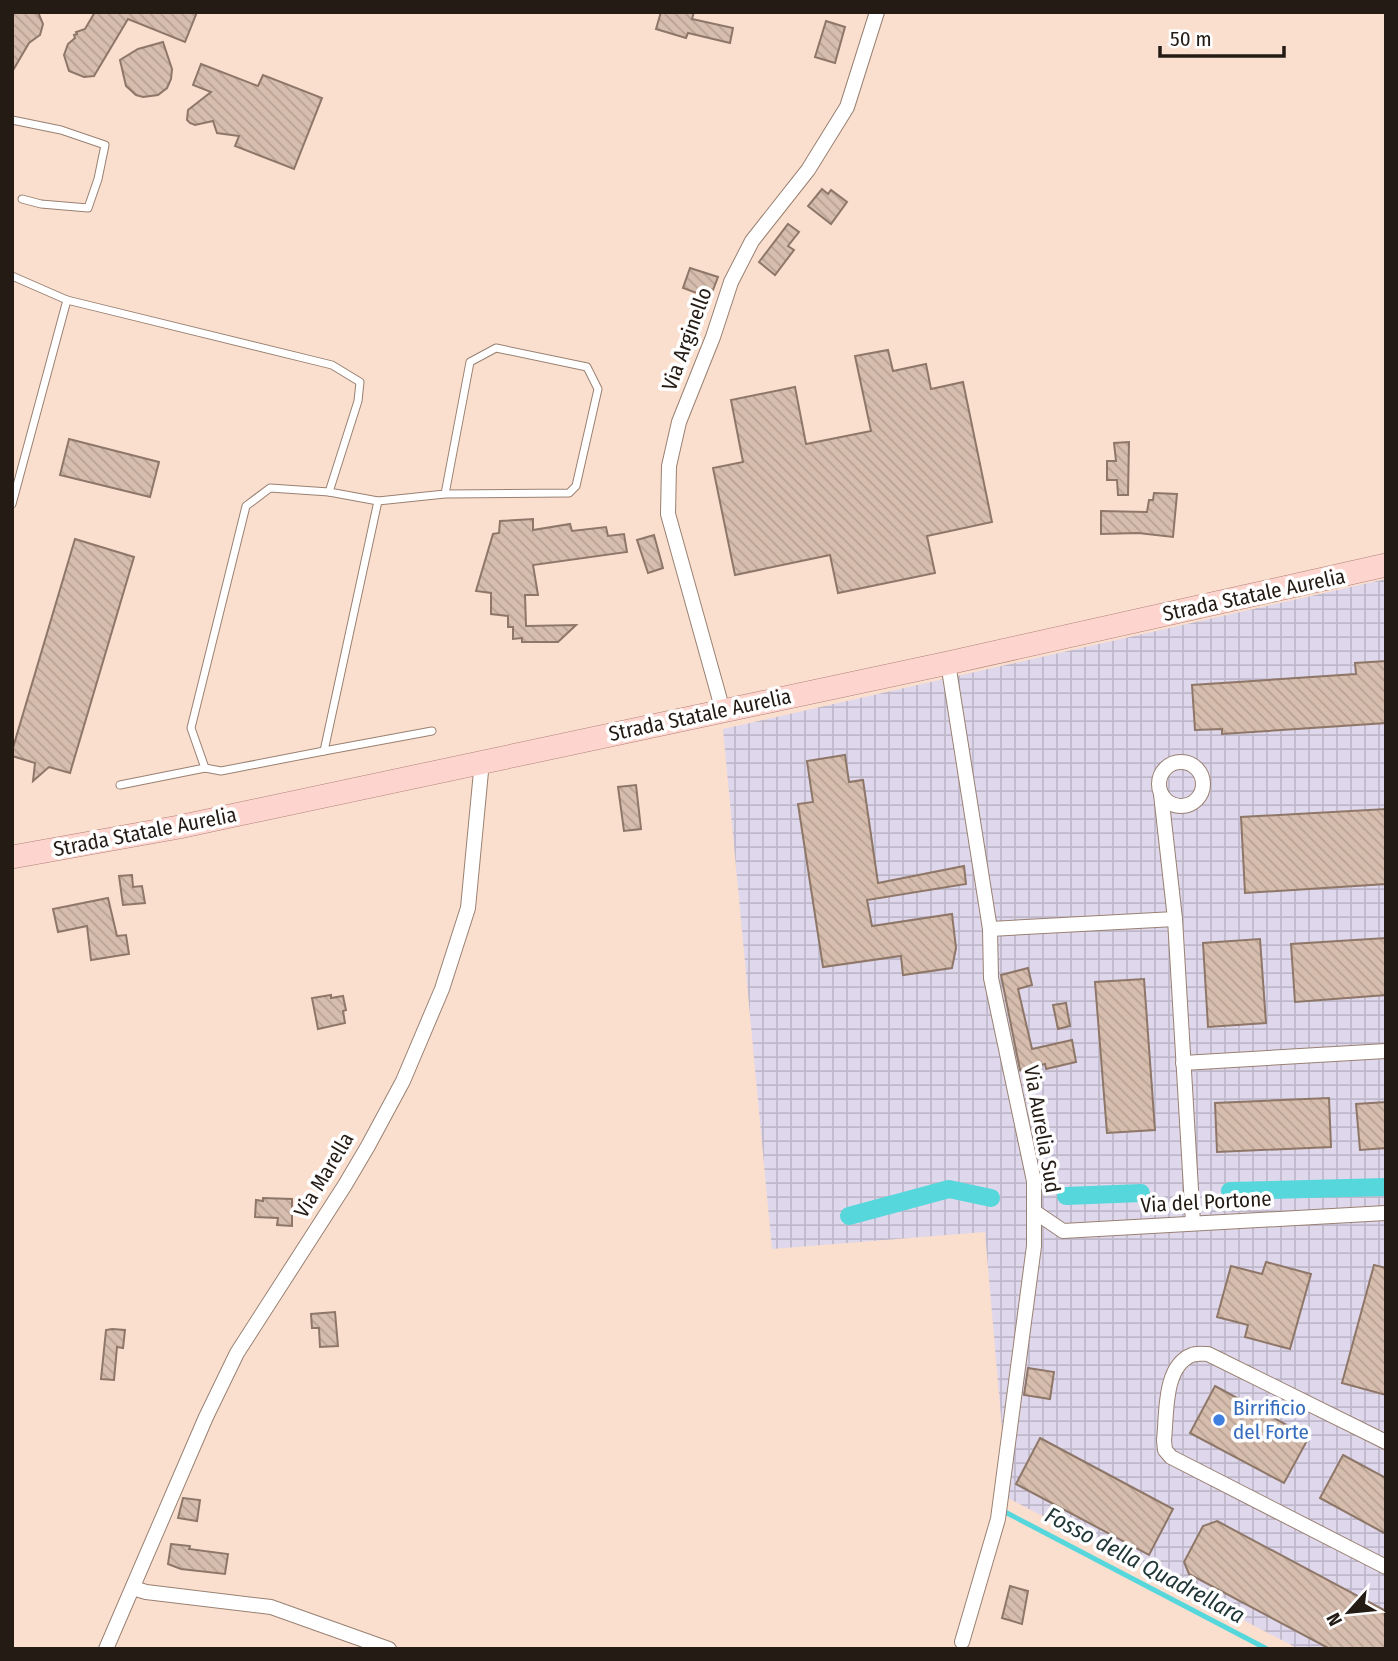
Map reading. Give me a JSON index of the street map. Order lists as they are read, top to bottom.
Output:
{
  "streets": {
    "main road": ["Strada Statale Aurelia"],
    "street": [
      "Via Arginello",
      "Via Aurelia Sud",
      "Via Marella",
      "Via del Portone"
    ]
  },
  "crossings": [
    ["Via Arginello", "Strada Statale Aurelia"],
    ["Strada Statale Aurelia", "Via Aurelia Sud"],
    ["Strada Statale Aurelia", "Via Marella"],
    ["Via Aurelia Sud", "Via del Portone"]
  ],
  "water": ["Fosso della Quadrellara"],
  "places": ["Birrificio del Forte"],
  "scale_bar": "50 m",
  "north": "bottom left"
}
